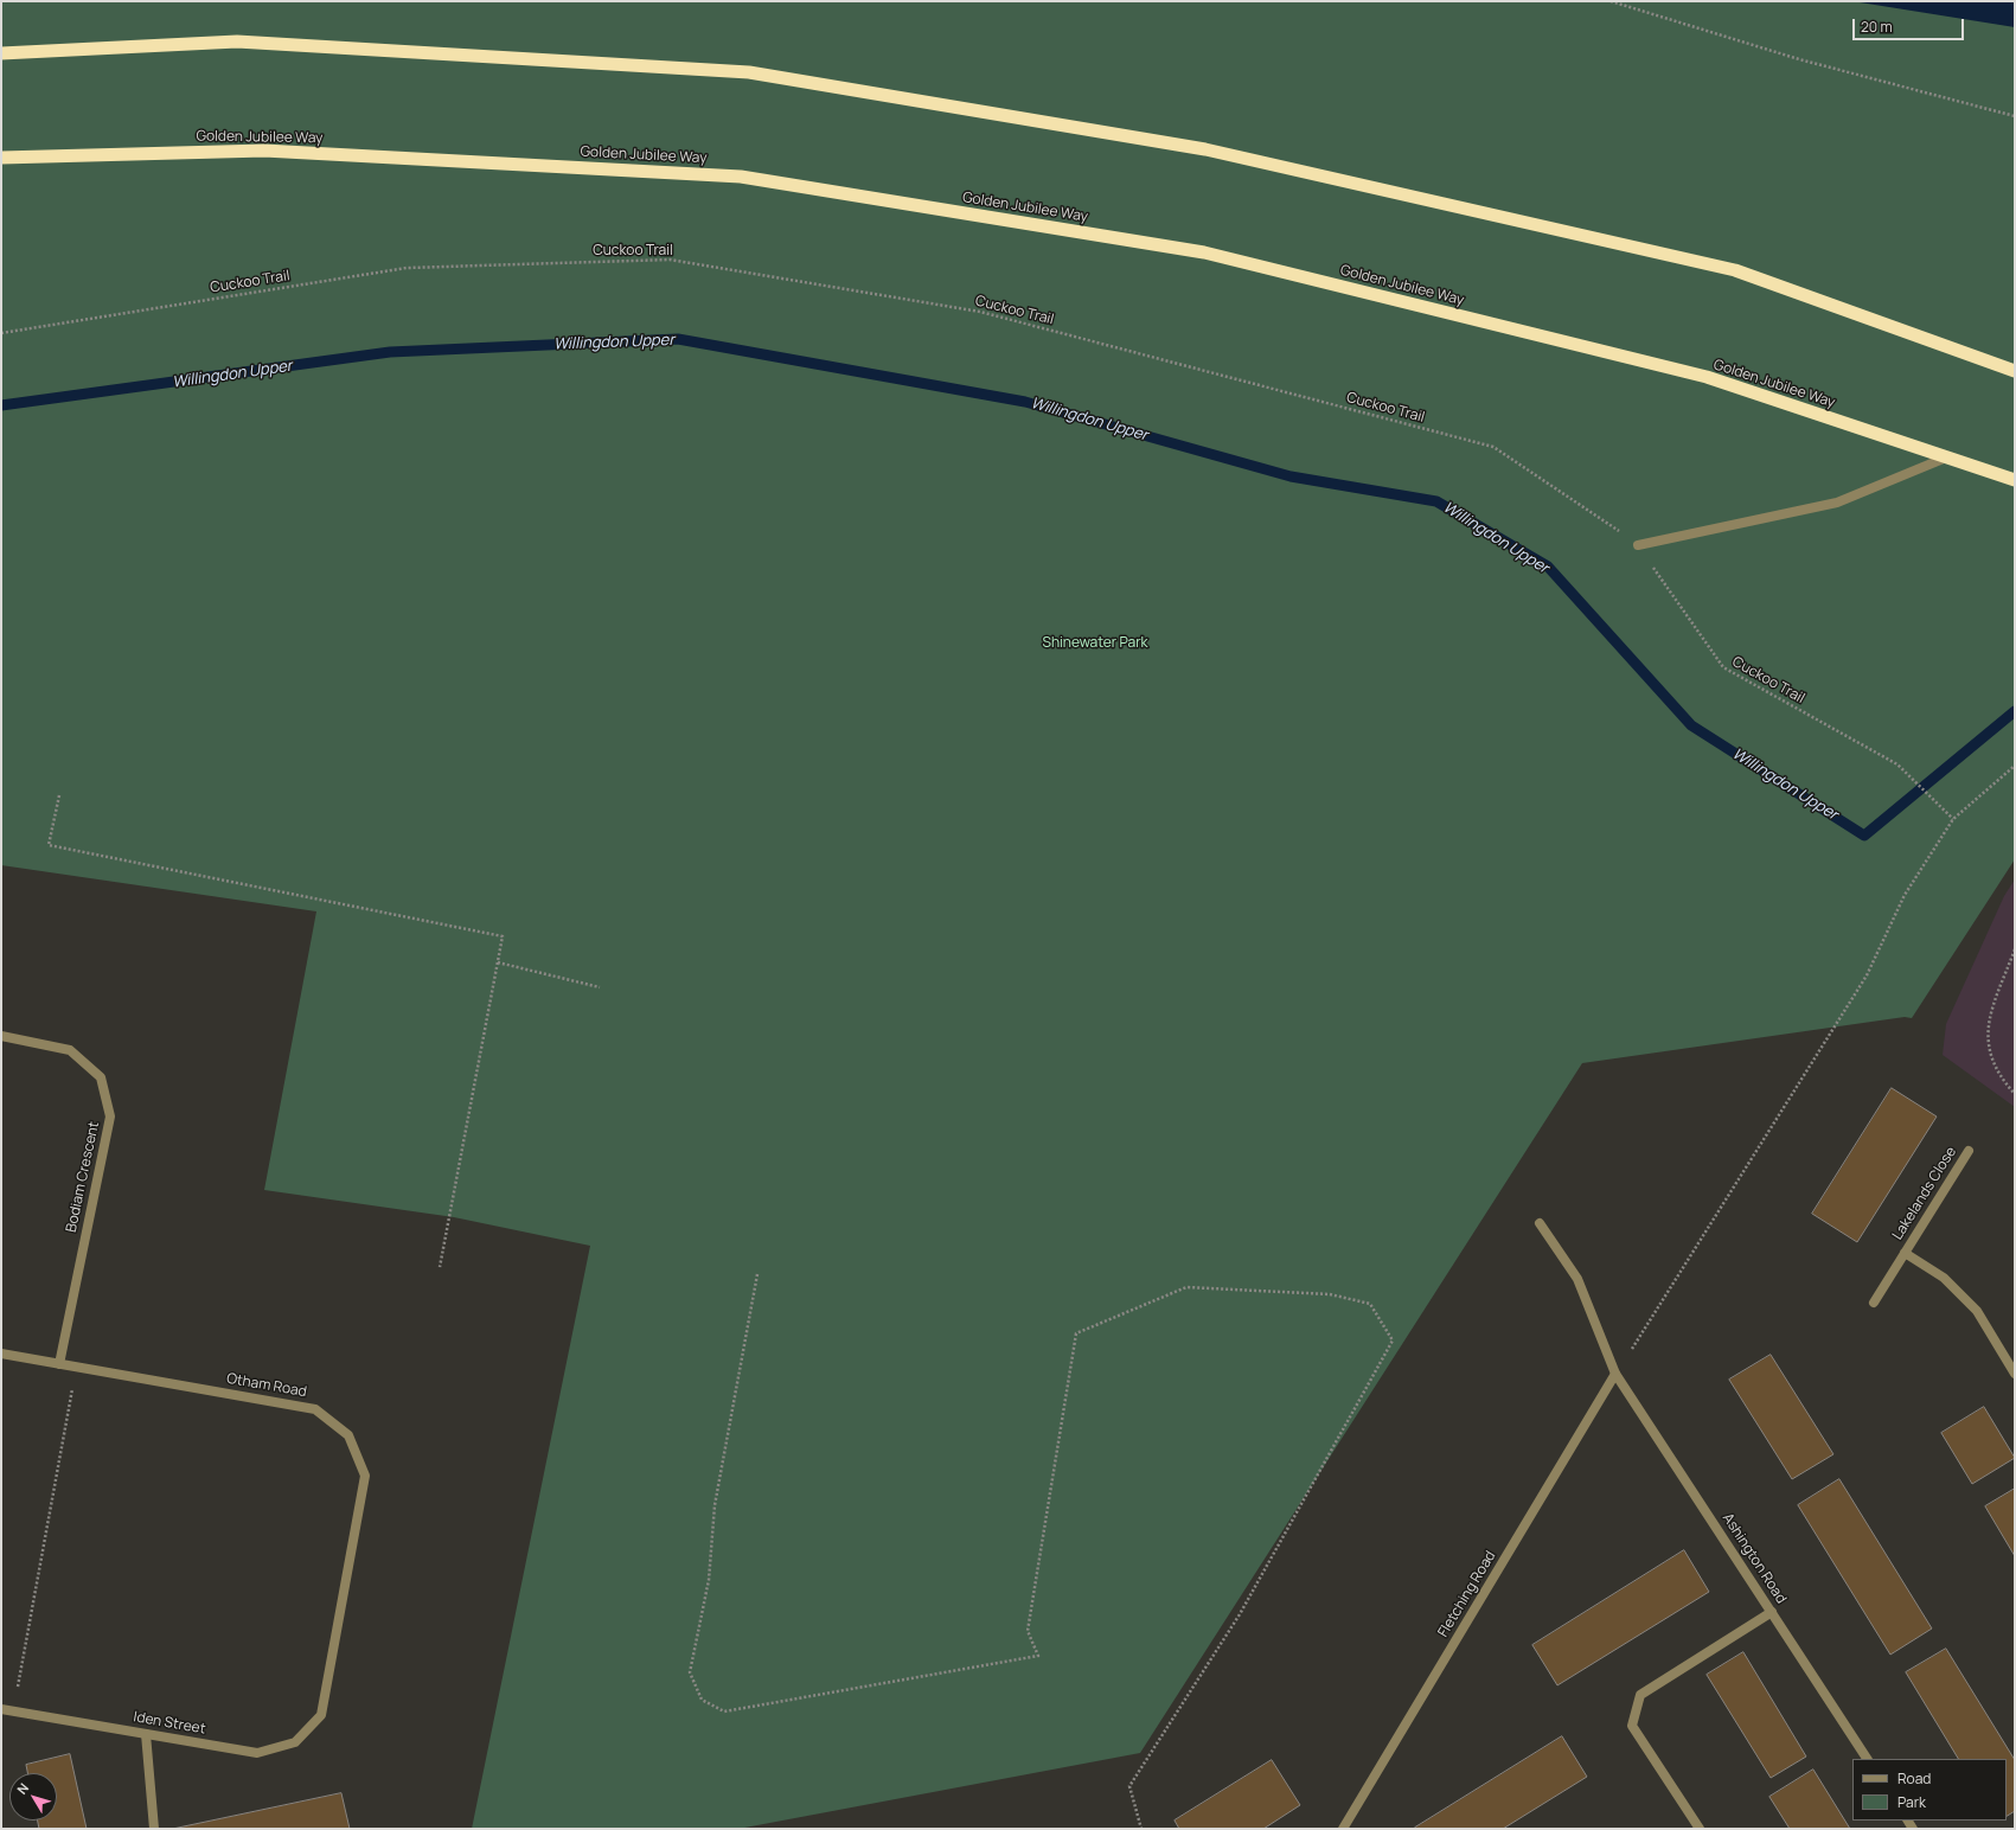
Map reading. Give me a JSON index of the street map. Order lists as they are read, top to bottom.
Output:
{
  "streets": {
    "highway": ["Golden Jubilee Way"],
    "street": [
      "Bodiam Crescent",
      "Lakelands Close",
      "Otham Road",
      "Ashington Road",
      "Fletching Road",
      "Iden Street"
    ],
    "path": ["Cuckoo Trail"]
  },
  "crossings": [
    ["Bodiam Crescent", "Otham Road"],
    ["Otham Road", "Iden Street"],
    ["Ashington Road", "Fletching Road"]
  ],
  "water": ["Willingdon Upper"],
  "parks": ["Shinewater Park"],
  "legend": ["Road", "Park"],
  "scale_bar": "20 m",
  "north": "top left"
}
